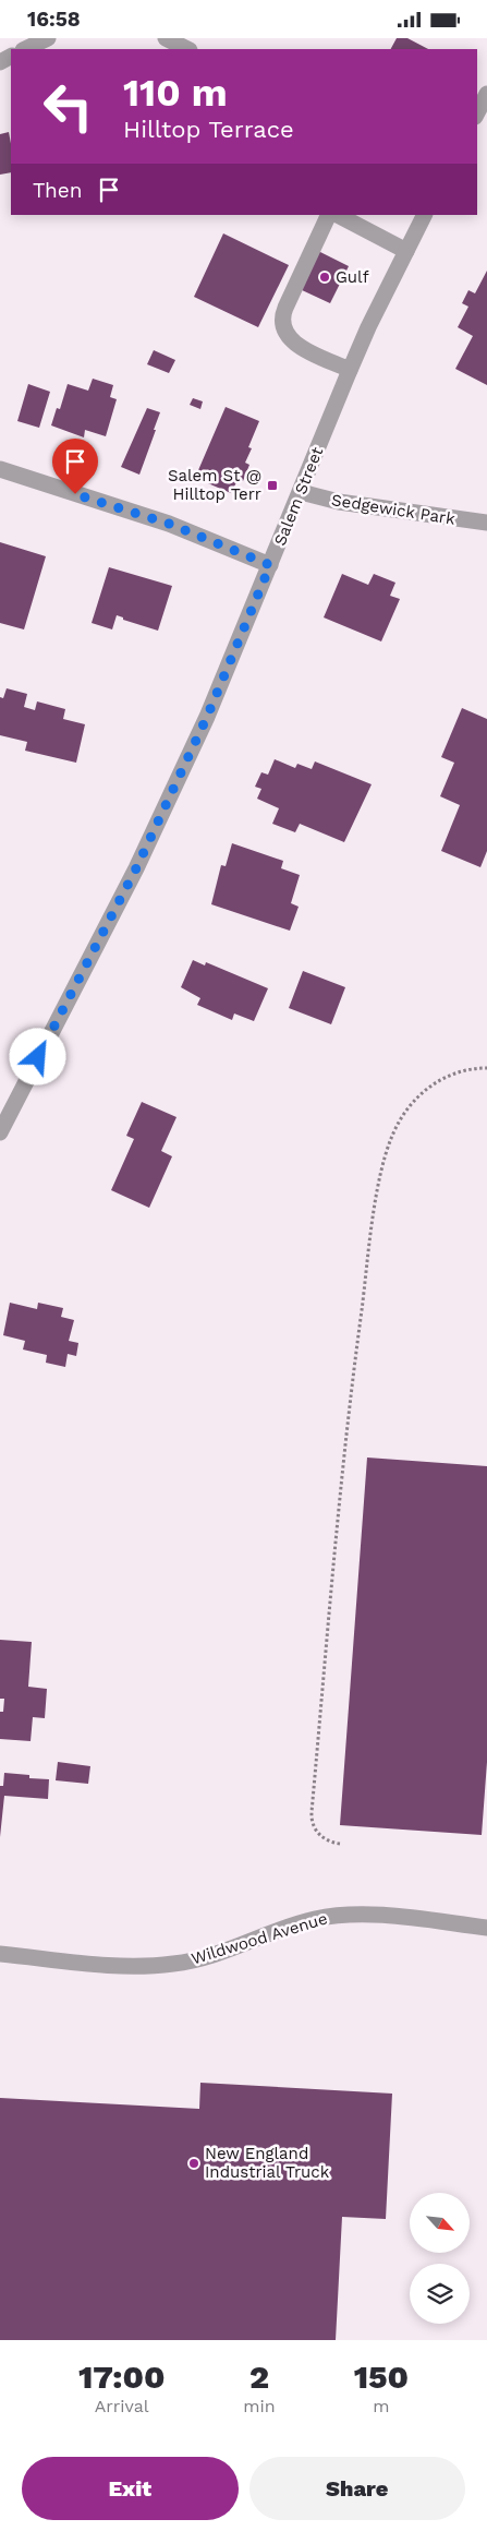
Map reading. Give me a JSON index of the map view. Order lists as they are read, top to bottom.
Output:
{
  "streets": {
    "street": ["Salem Street", "Sedgewick Park", "Wildwood Avenue"]
  },
  "crossings": [
    ["Salem Street", "Sedgewick Park"]
  ],
  "places": {
    "other": ["Gulf", "New England Industrial Truck"],
    "transit": ["Salem St @ Hilltop Terr"]
  },
  "north": "bottom right",
  "page": {
    "status": "16:58",
    "turn": ["110 m", "Hilltop Terrace"],
    "then": "Then",
    "eta": [
      "17:00",
      "Arrival",
      "2",
      "min",
      "150",
      "m"
    ],
    "buttons": ["Exit", "Share"]
  }
}
